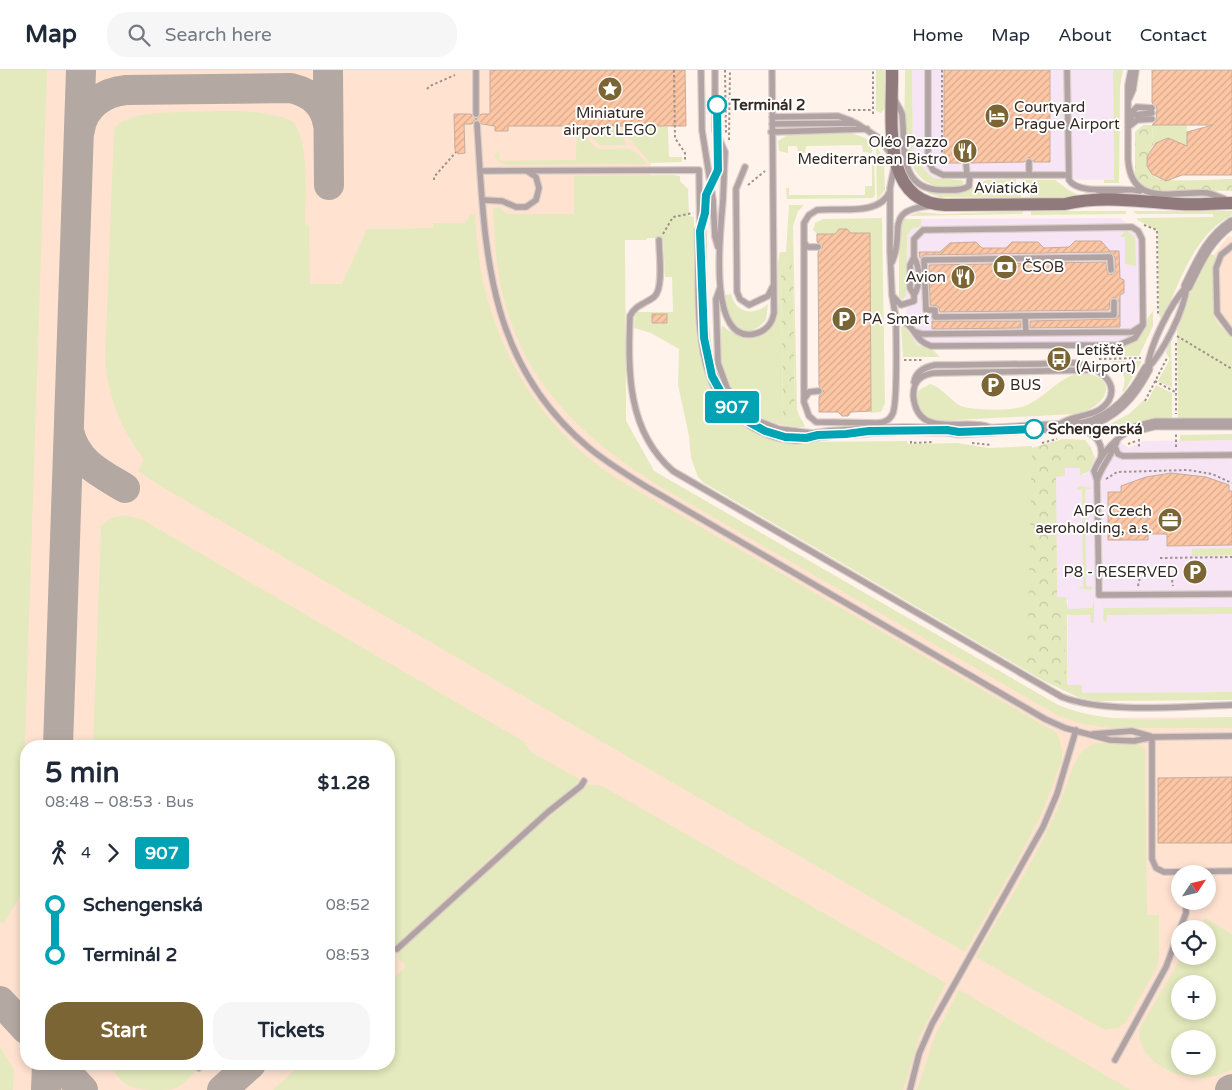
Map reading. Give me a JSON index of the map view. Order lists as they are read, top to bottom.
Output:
{
  "streets": {
    "main road": ["Aviatická"]
  },
  "places": {
    "place": ["Miniature airport LEGO"],
    "other": ["Terminál 2", "Schengenská"],
    "hotel": ["Courtyard Prague Airport"],
    "restaurant": ["Oléo Pazzo Mediterranean Bistro", "Avion"],
    "bank": ["ČSOB"],
    "parking": ["PA Smart", "BUS", "P8 - RESERVED"],
    "bus stop": ["Letiště (Airport)"],
    "office": ["APC Czech aeroholding, a.s."]
  },
  "lines": ["bus line 907"],
  "north": "top right",
  "page": {
    "header": "Map",
    "search": "Search here",
    "nav": [
      "Home",
      "Map",
      "About",
      "Contact"
    ],
    "on_map": "907",
    "heading": ["5 min", "08:48 – 08:53 · Bus", "$1.28"],
    "legs": ["4", "907"],
    "map_buttons": ["+", "−"],
    "list": [
      {
        "name": "Schengenská",
        "value": "08:52"
      },
      {
        "name": "Terminál 2",
        "value": "08:53"
      }
    ],
    "buttons": ["Start", "Tickets"]
  }
}
